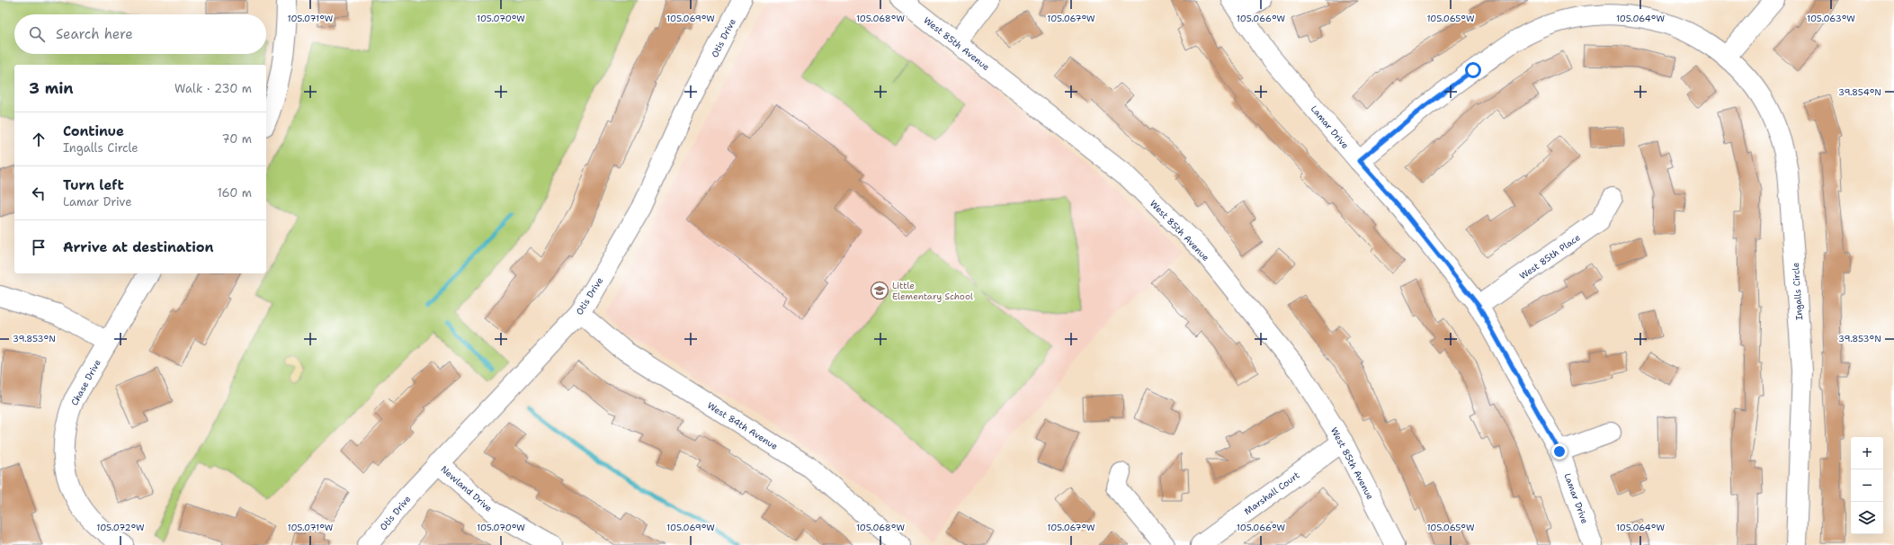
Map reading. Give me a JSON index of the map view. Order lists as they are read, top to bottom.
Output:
{
  "streets": {
    "street": [
      "Otis Drive",
      "West 85th Avenue",
      "Lamar Drive",
      "West 85th Place",
      "Ingalls Circle",
      "Chase Drive",
      "West 84th Avenue",
      "Newland Drive",
      "Marshall Court"
    ]
  },
  "crossings": [
    ["Otis Drive", "West 84th Avenue"],
    ["Otis Drive", "Newland Drive"],
    ["West 85th Avenue", "Marshall Court"],
    ["Lamar Drive", "West 85th Place"],
    ["Lamar Drive", "Ingalls Circle"]
  ],
  "places": {
    "school or university": ["Little Elementary School"]
  },
  "page": {
    "search": "Search here",
    "heading": ["3 min", "Walk · 230 m"],
    "list": [
      ["Continue", "Ingalls Circle", "70 m"],
      ["Turn left", "Lamar Drive", "160 m"],
      "Arrive at destination"
    ],
    "map_buttons": ["+", "−"]
  },
  "coordinates": [
    "105.071°W",
    "105.070°W",
    "105.069°W",
    "105.068°W",
    "105.067°W",
    "105.066°W",
    "105.065°W",
    "105.064°W",
    "105.063°W",
    "39.854°N",
    "39.853°N",
    "105.072°W"
  ]
}
